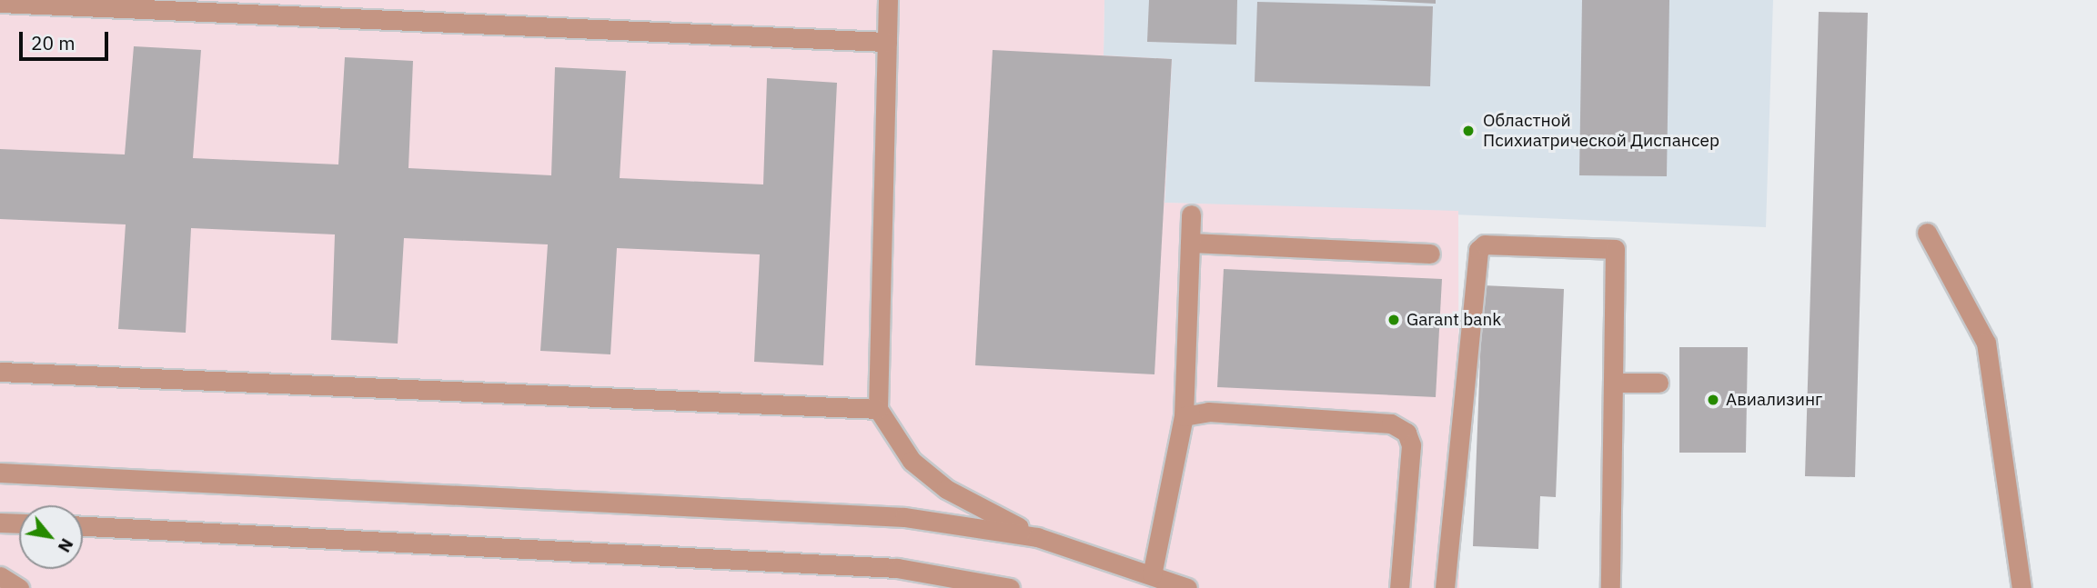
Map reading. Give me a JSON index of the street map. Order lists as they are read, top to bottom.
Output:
{
  "places": ["Областной Психиатрической Диспансер", "Garant bank", "Авиализинг"],
  "scale_bar": "20 m",
  "north": "bottom right"
}
